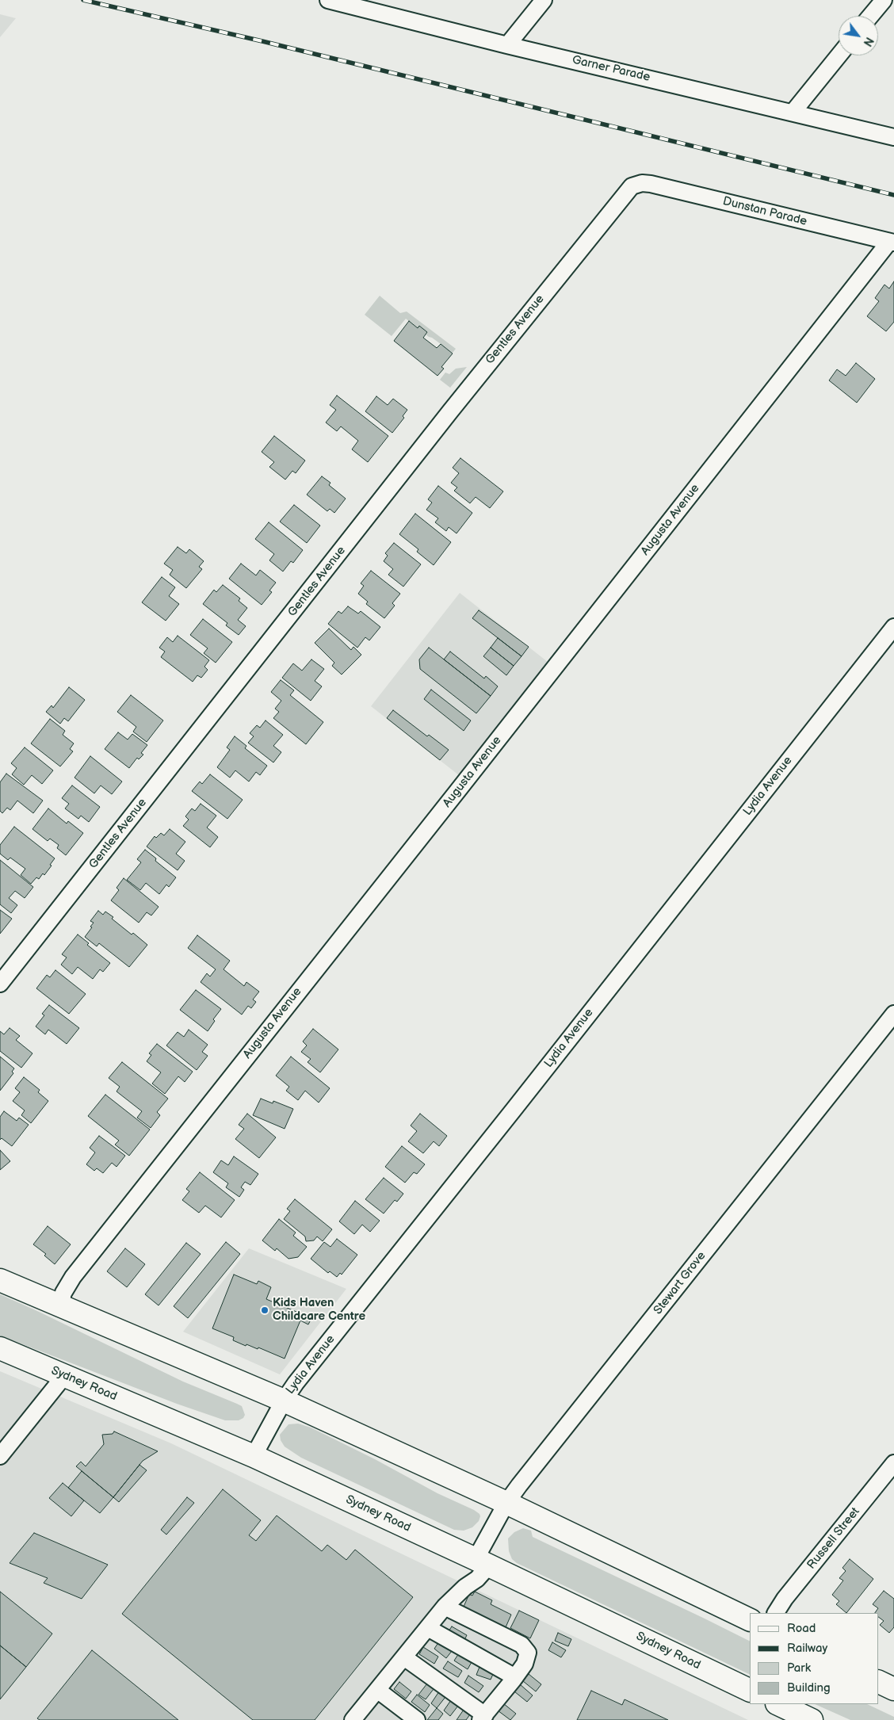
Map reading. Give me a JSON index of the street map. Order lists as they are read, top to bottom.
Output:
{
  "streets": {
    "highway": ["Sydney Road"],
    "street": [
      "Garner Parade",
      "Dunstan Parade",
      "Gentles Avenue",
      "Augusta Avenue",
      "Lydia Avenue",
      "Stewart Grove",
      "Russell Street"
    ]
  },
  "crossings": [
    ["Dunstan Parade", "Gentles Avenue"],
    ["Dunstan Parade", "Augusta Avenue"],
    ["Lydia Avenue", "Sydney Road"],
    ["Stewart Grove", "Sydney Road"]
  ],
  "places": ["Kids Haven Childcare Centre"],
  "legend": [
    "Road",
    "Railway",
    "Park",
    "Building"
  ],
  "north": "bottom right"
}
